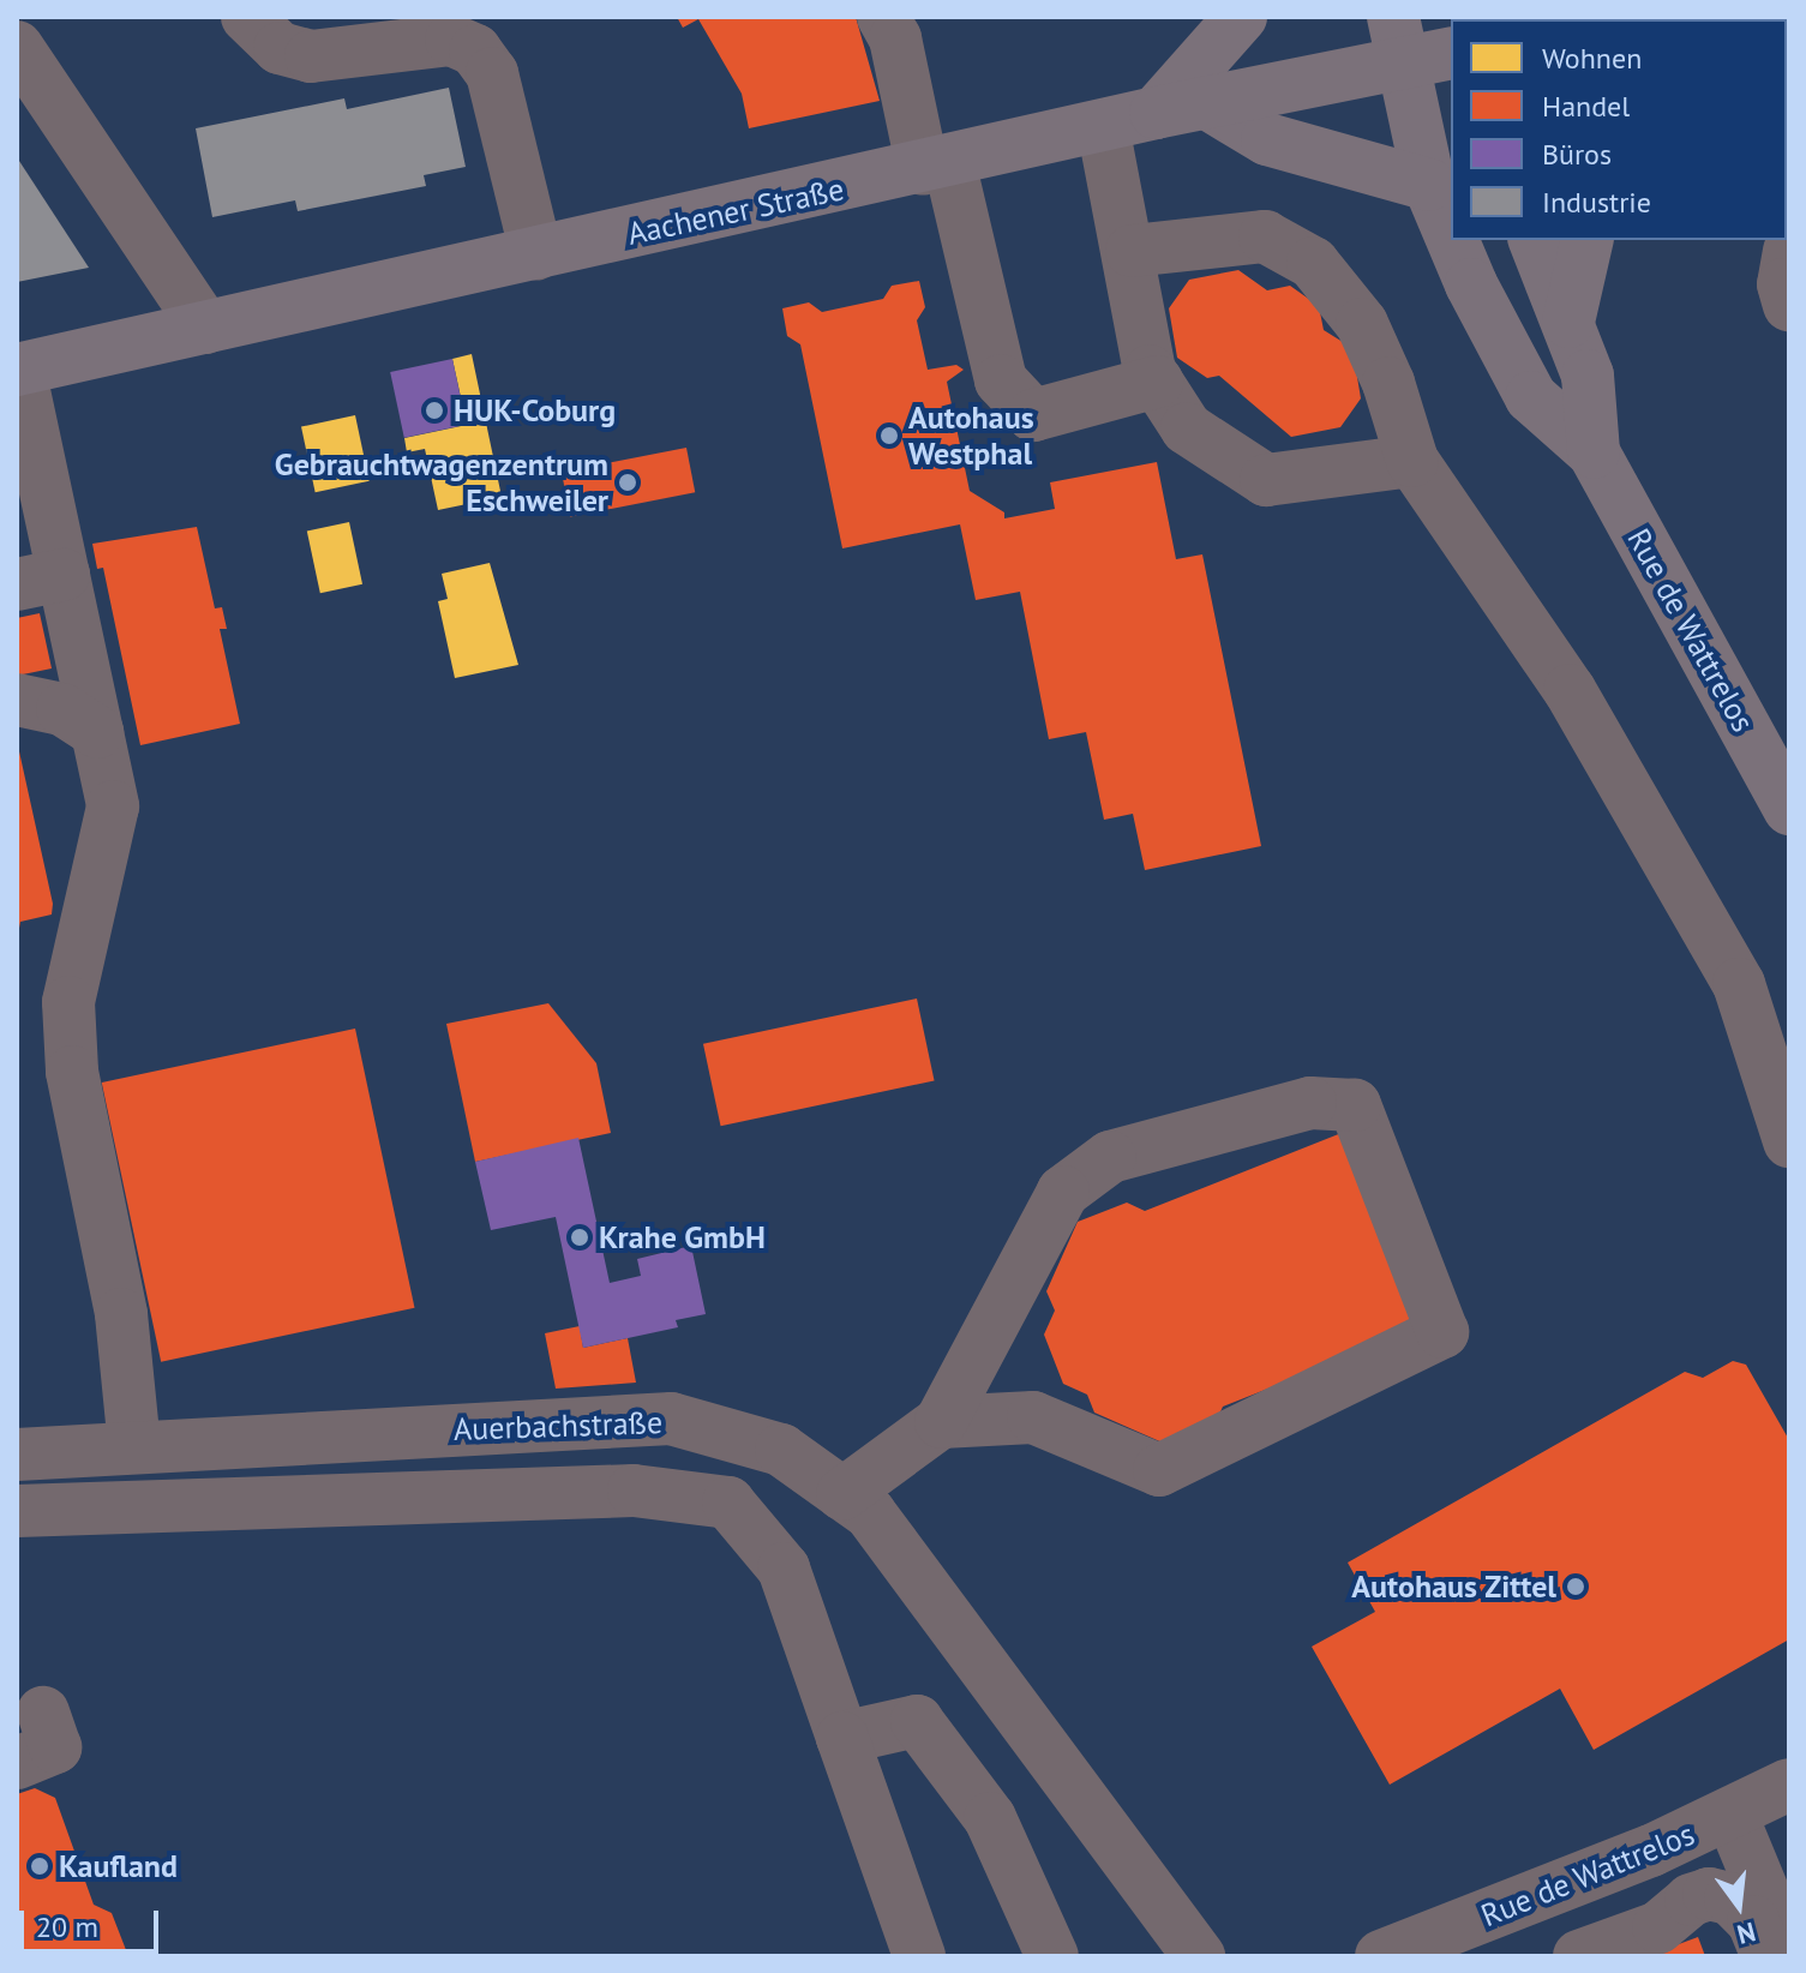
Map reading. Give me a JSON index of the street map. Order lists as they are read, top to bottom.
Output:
{
  "streets": {
    "main road": ["Aachener Straße", "Rue de Wattrelos"],
    "street": ["Auerbachstraße"]
  },
  "crossings": [
    ["Aachener Straße", "Rue de Wattrelos"]
  ],
  "places": [
    "HUK-Coburg",
    "Autohaus Westphal",
    "Gebrauchtwagenzentrum Eschweiler",
    "Krahe GmbH",
    "Autohaus Zittel",
    "Kaufland"
  ],
  "legend": [
    "Wohnen",
    "Handel",
    "Büros",
    "Industrie"
  ],
  "scale_bar": "20 m",
  "north": "bottom"
}
